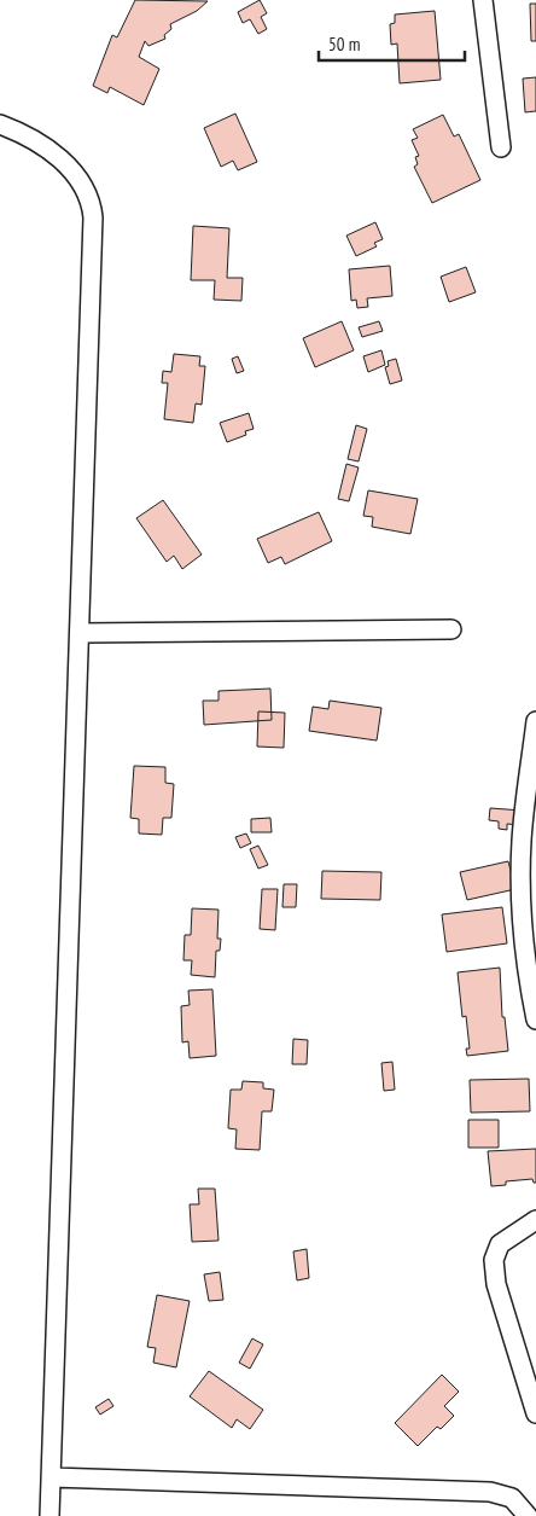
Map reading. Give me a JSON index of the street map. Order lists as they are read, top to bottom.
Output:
{
  "scale_bar": "50 m"
}
